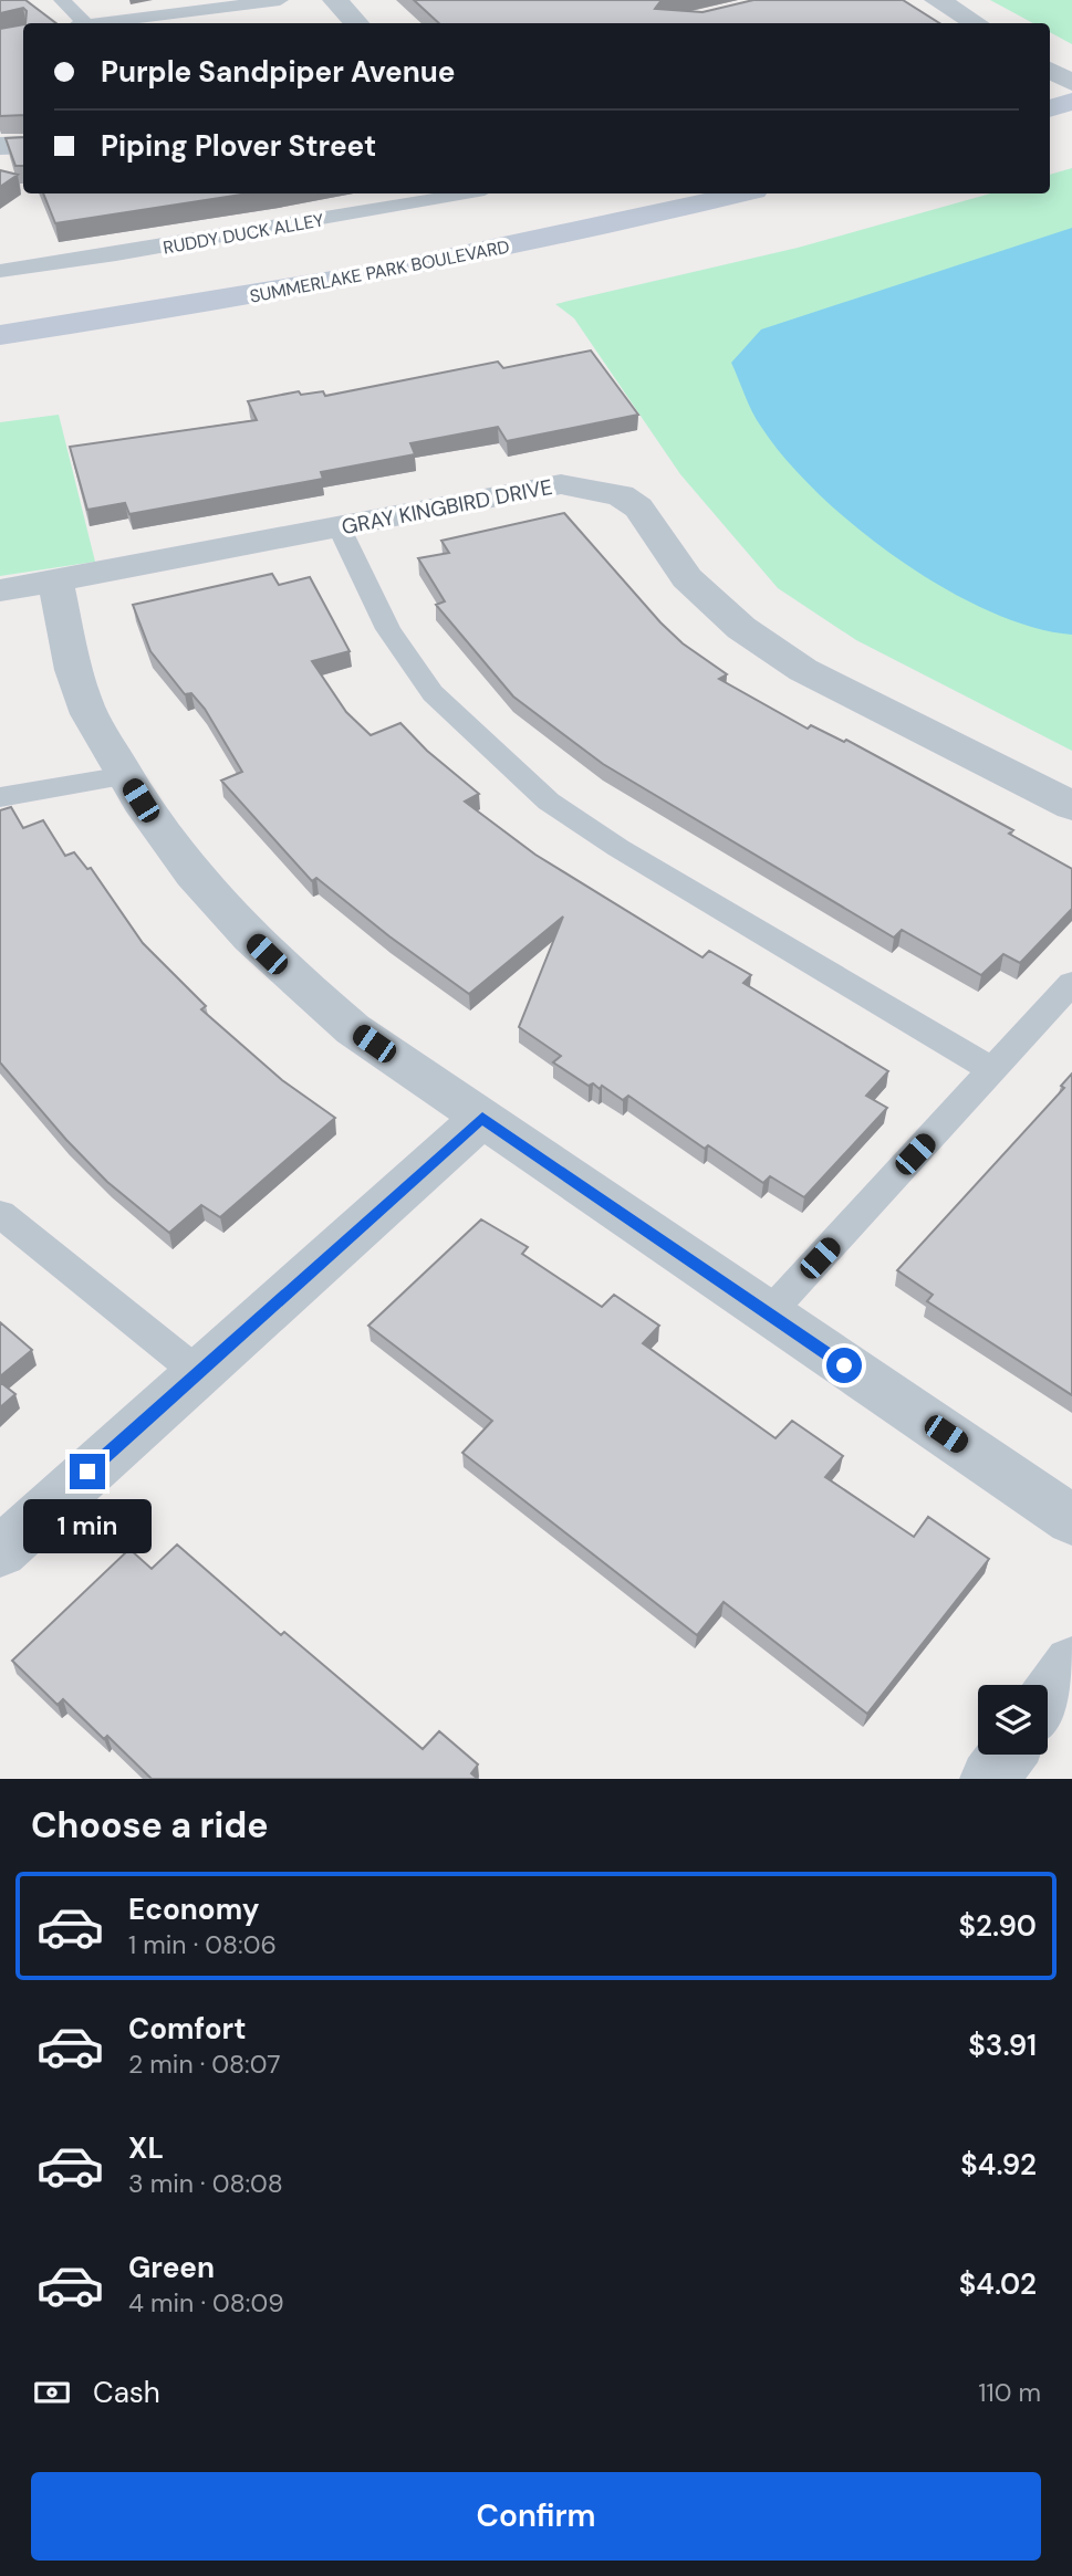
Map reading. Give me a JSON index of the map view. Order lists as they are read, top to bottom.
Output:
{
  "streets": {
    "main road": ["SUMMERLAKE PARK BOULEVARD"],
    "street": ["GRAY KINGBIRD DRIVE"],
    "lane": ["RUDDY DUCK ALLEY"]
  },
  "page": {
    "banner": ["Purple Sandpiper Avenue", "Piping Plover Street"],
    "bubble": "1 min",
    "heading": "Choose a ride",
    "list": [
      {
        "name": "Economy",
        "note": "1 min · 08:06",
        "value": "$2.90"
      },
      {
        "name": "Comfort",
        "note": "2 min · 08:07",
        "value": "$3.91"
      },
      {
        "name": "XL",
        "note": "3 min · 08:08",
        "value": "$4.92"
      },
      {
        "name": "Green",
        "note": "4 min · 08:09",
        "value": "$4.02"
      }
    ],
    "pay": ["Cash", "110 m"],
    "buttons": "Confirm"
  }
}
